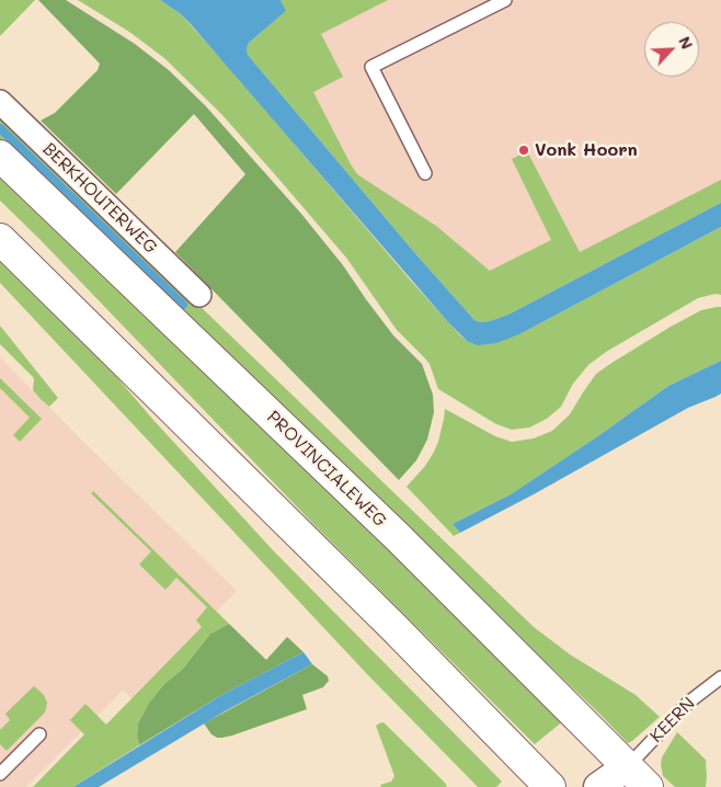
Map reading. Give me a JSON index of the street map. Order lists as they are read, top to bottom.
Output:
{
  "streets": {
    "main road": ["PROVINCIALEWEG"],
    "street": ["BERKHOUTERWEG", "KEERN"]
  },
  "crossings": [
    ["PROVINCIALEWEG", "KEERN"]
  ],
  "places": ["Vonk Hoorn"],
  "north": "top right"
}
